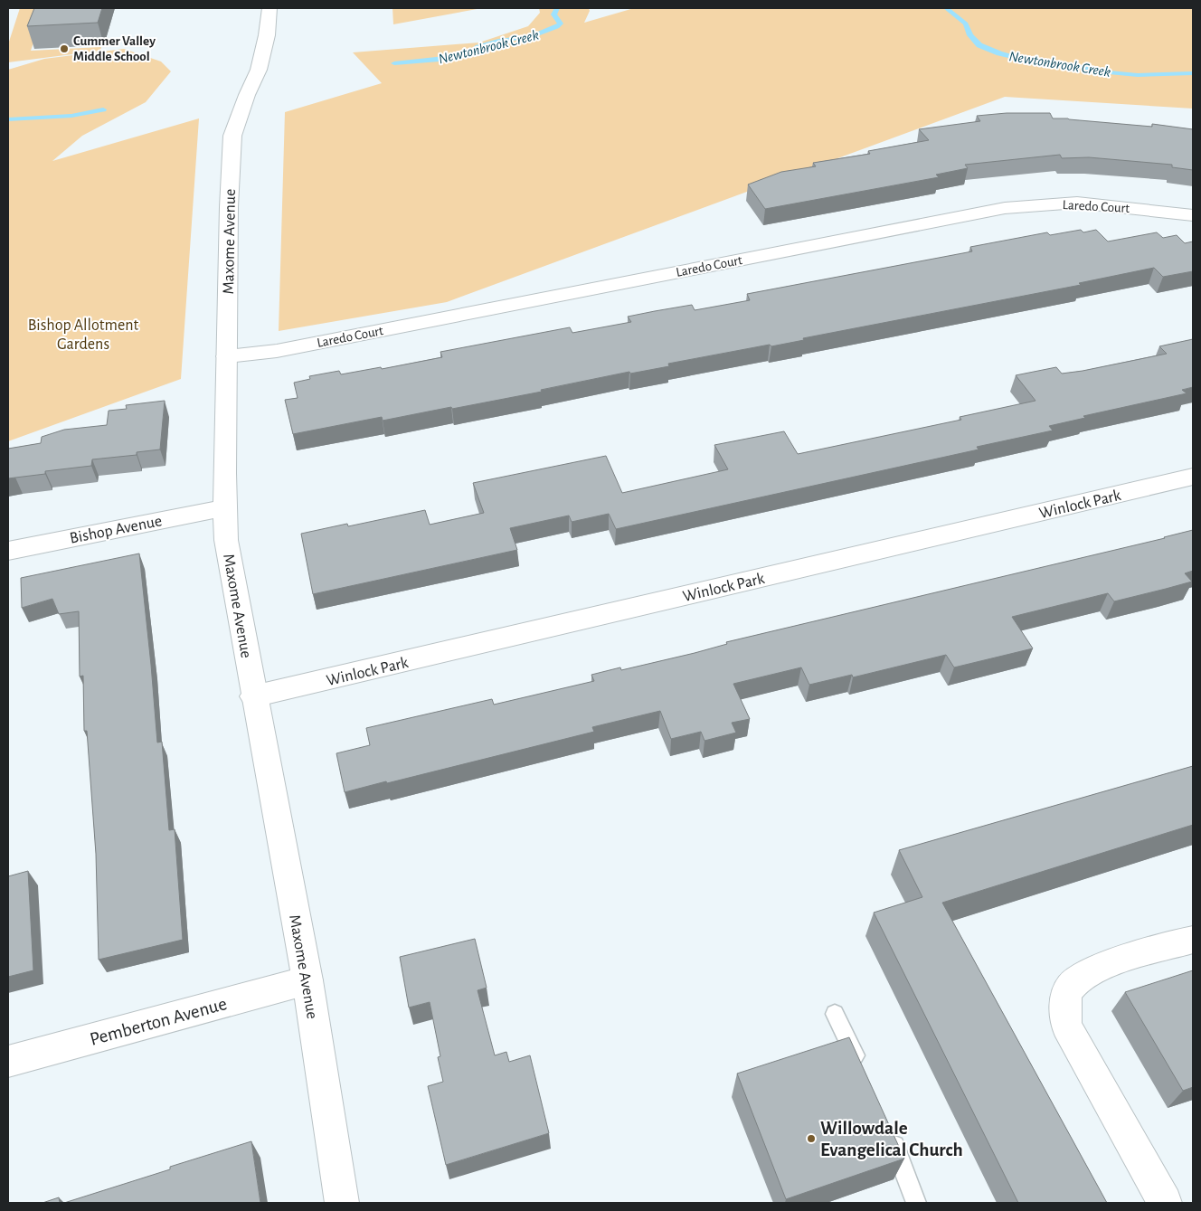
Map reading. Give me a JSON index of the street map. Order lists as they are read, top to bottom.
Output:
{
  "streets": {
    "street": [
      "Laredo Court",
      "Maxome Avenue",
      "Winlock Park",
      "Bishop Avenue",
      "Pemberton Avenue"
    ]
  },
  "crossings": [
    ["Laredo Court", "Maxome Avenue"],
    ["Maxome Avenue", "Winlock Park"],
    ["Maxome Avenue", "Bishop Avenue"],
    ["Maxome Avenue", "Pemberton Avenue"]
  ],
  "water": ["Newtonbrook Creek"],
  "parks": ["Bishop Allotment Gardens"],
  "places": ["Cummer Valley Middle School", "Willowdale Evangelical Church"]
}
